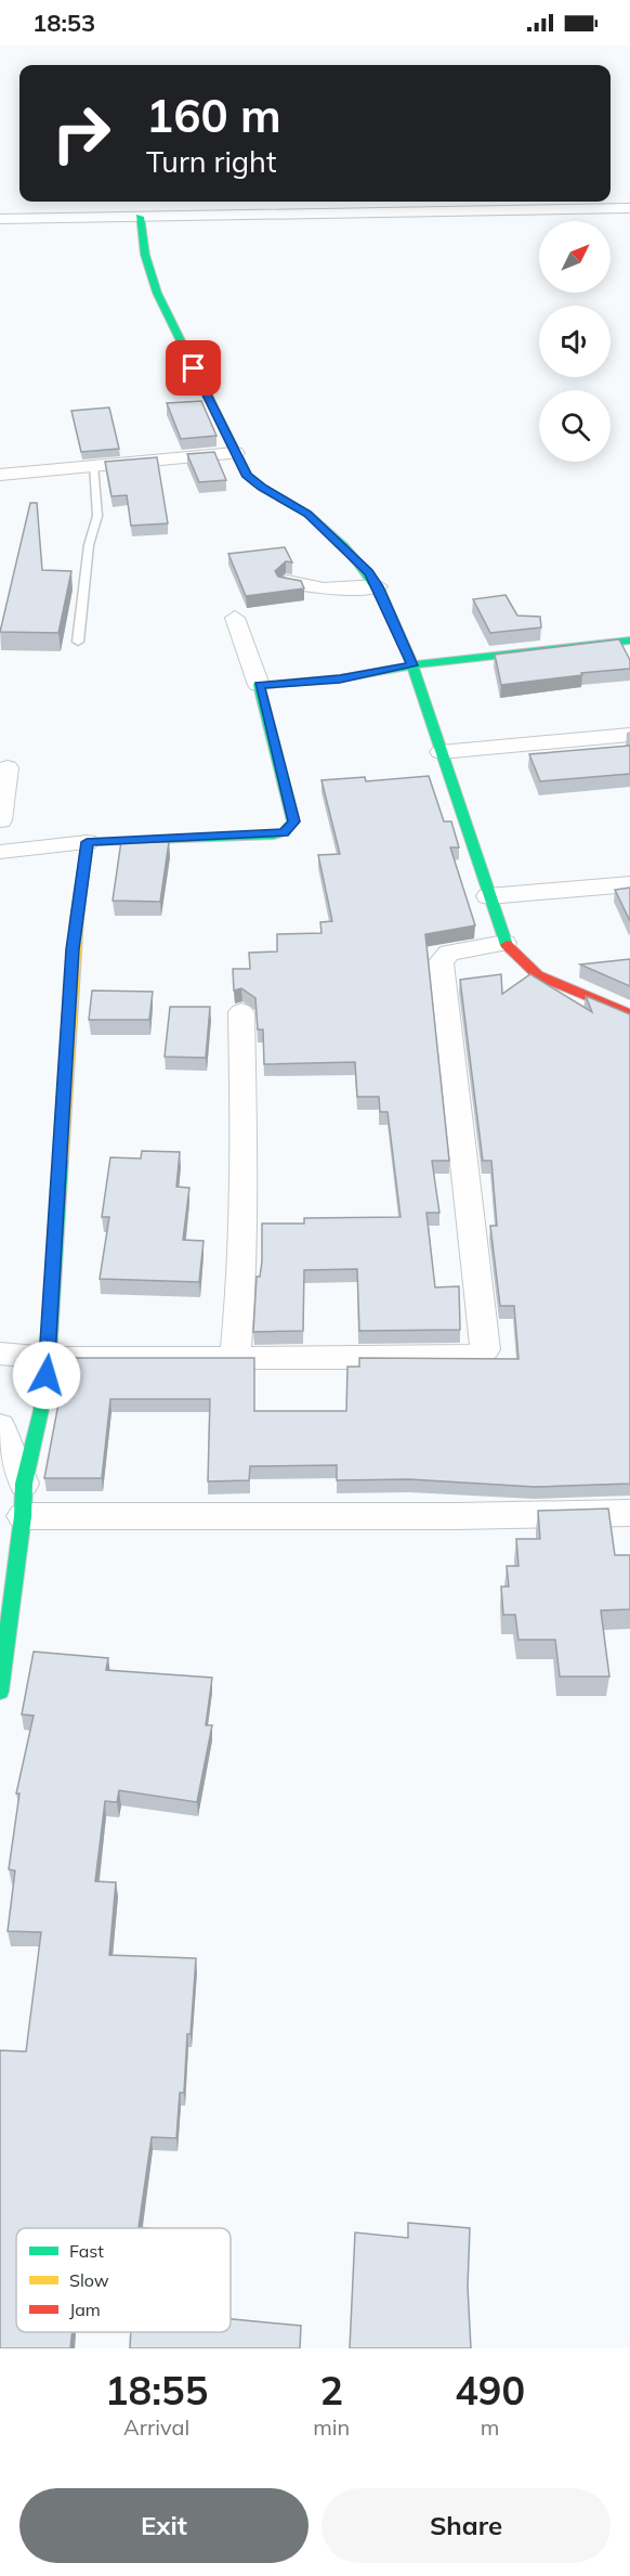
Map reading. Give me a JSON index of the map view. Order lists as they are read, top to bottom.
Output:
{
  "legend": ["Fast", "Slow", "Jam"],
  "north": "top right",
  "page": {
    "status": "18:53",
    "turn": ["160 m", "Turn right"],
    "eta": [
      "18:55",
      "Arrival",
      "2",
      "min",
      "490",
      "m"
    ],
    "buttons": ["Exit", "Share"]
  }
}
